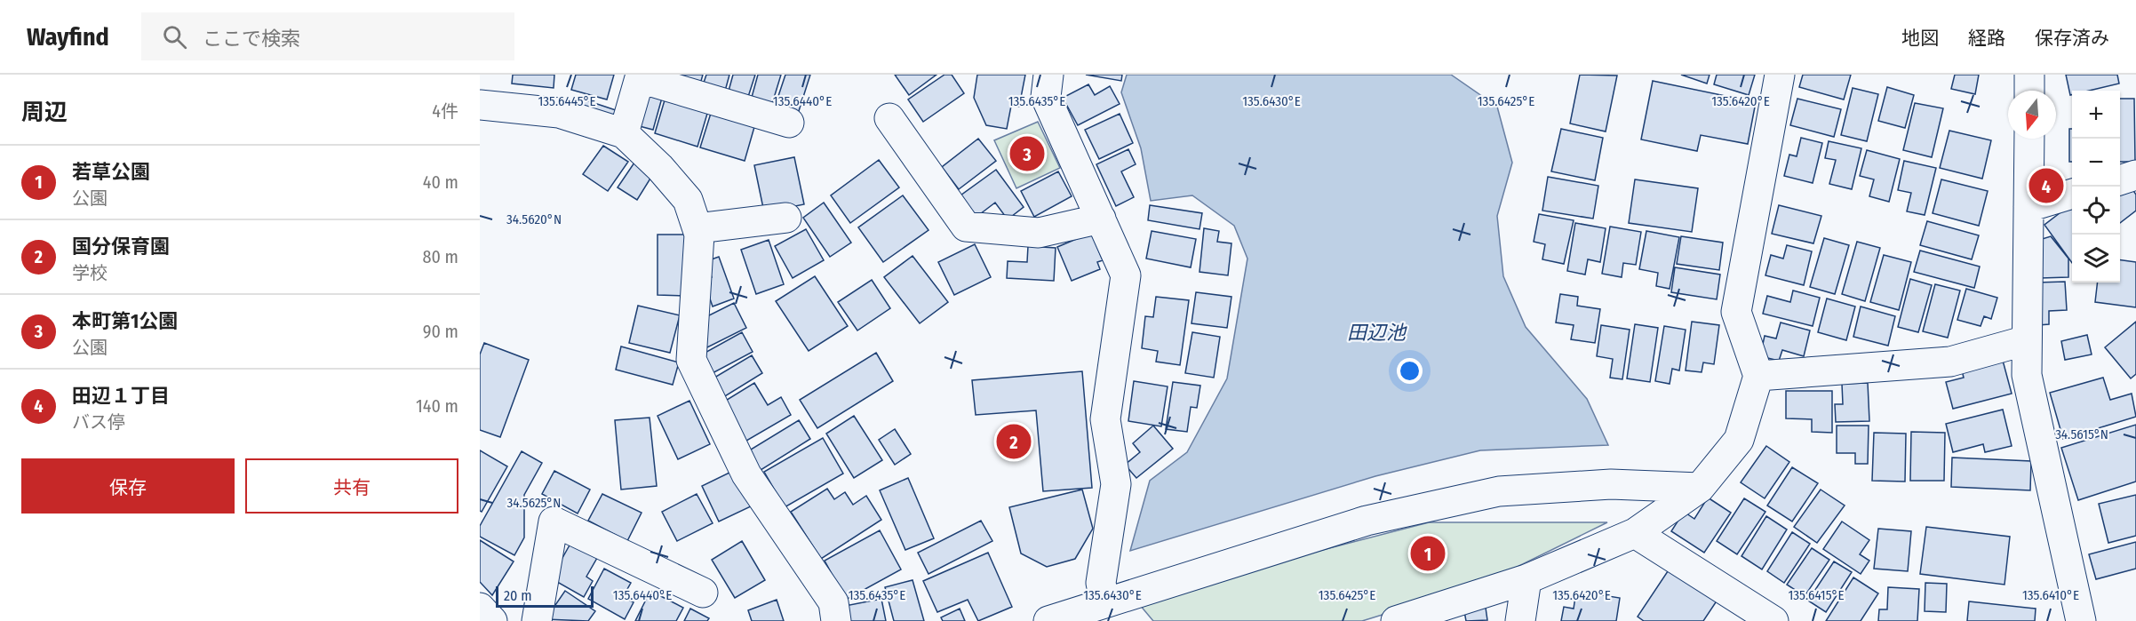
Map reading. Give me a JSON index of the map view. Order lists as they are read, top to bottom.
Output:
{
  "water": ["田辺池"],
  "scale_bar": "20 m",
  "north": "bottom",
  "page": {
    "header": "Wayfind",
    "search": "ここで検索",
    "nav": ["地図", "経路", "保存済み"],
    "heading": ["周辺", "4件"],
    "map_buttons": ["+", "−"],
    "pins": [
      "3",
      "4",
      "2",
      "1"
    ],
    "list": [
      {
        "mark": "1",
        "name": "若草公園",
        "note": "公園",
        "value": "40 m"
      },
      {
        "mark": "2",
        "name": "国分保育園",
        "note": "学校",
        "value": "80 m"
      },
      {
        "mark": "3",
        "name": "本町第1公園",
        "note": "公園",
        "value": "90 m"
      },
      {
        "mark": "4",
        "name": "田辺１丁目",
        "note": "バス停",
        "value": "140 m"
      }
    ],
    "buttons": ["保存", "共有"],
    "scale": "20 m"
  },
  "coordinates": [
    "135.6445°E",
    "135.6440°E",
    "135.6435°E",
    "135.6430°E",
    "135.6425°E",
    "135.6420°E",
    "34.5620°N",
    "34.5615°N",
    "34.5625°N",
    "135.6415°E",
    "135.6410°E"
  ]
}
